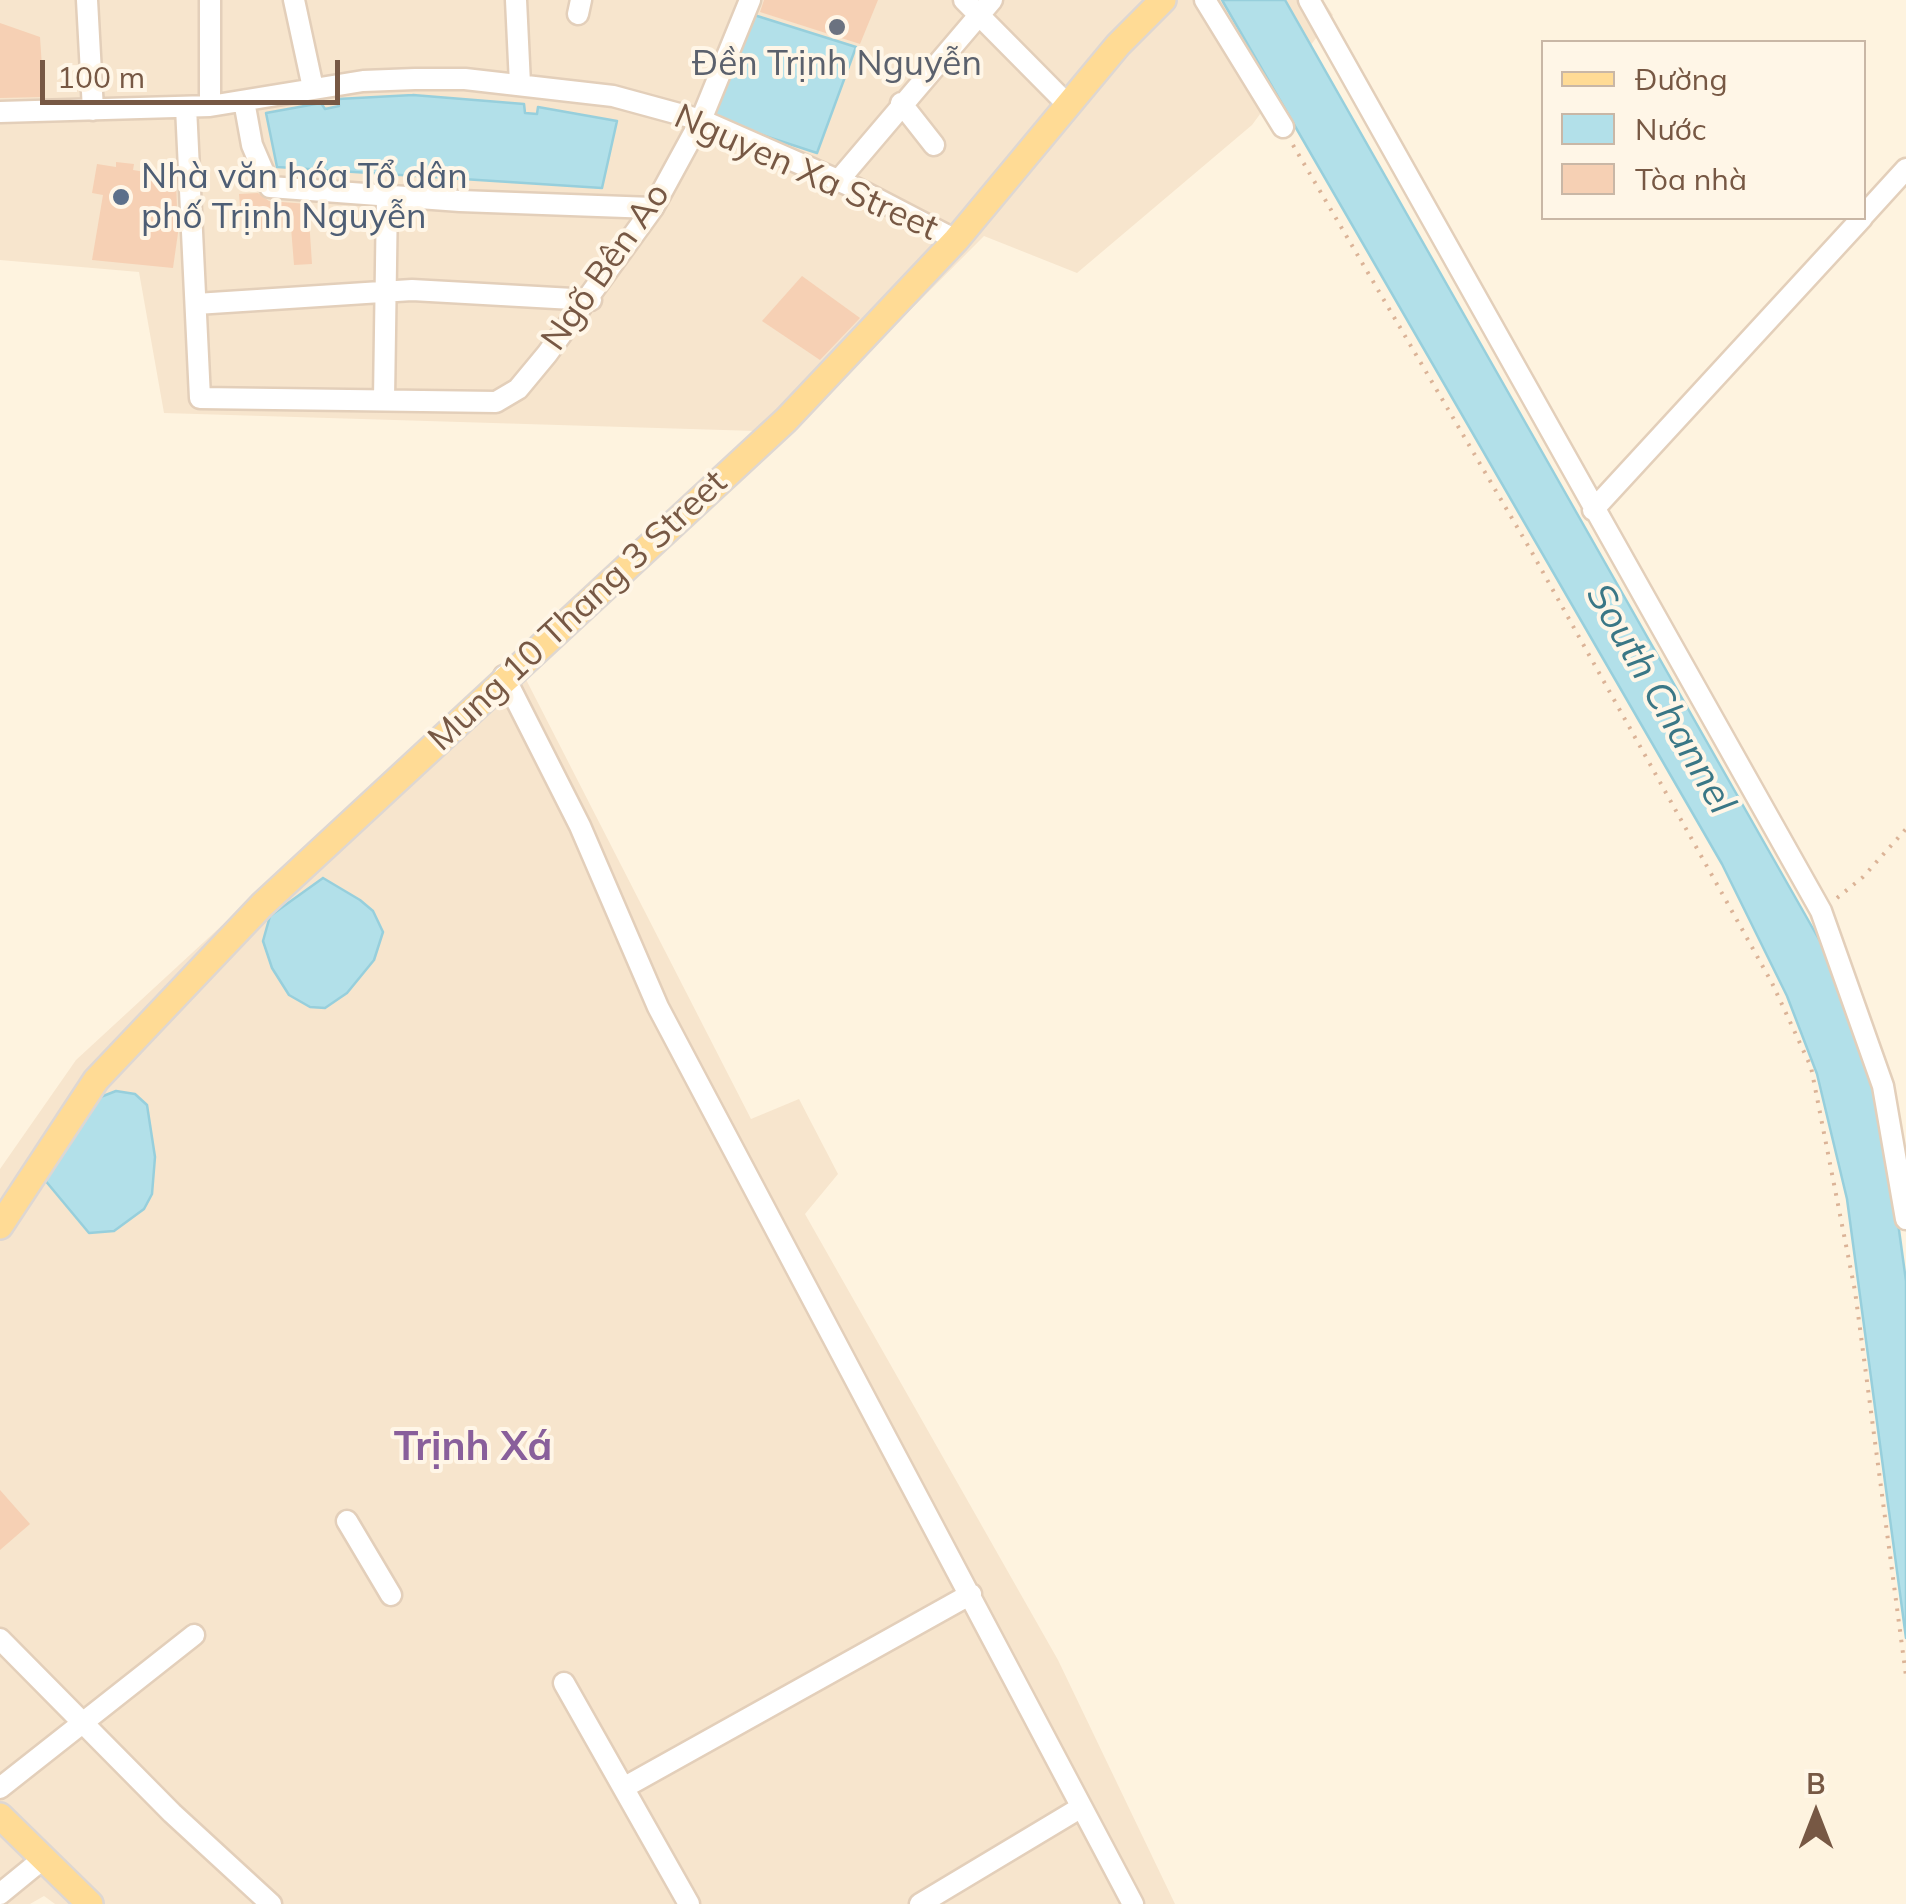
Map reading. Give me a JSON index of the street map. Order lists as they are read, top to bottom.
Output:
{
  "streets": {
    "main road": ["Mung 10 Thang 3 Street"],
    "street": ["Nguyen Xa Street", "Ngõ Bên Ao"]
  },
  "crossings": [
    ["Nguyen Xa Street", "Ngõ Bên Ao"],
    ["Nguyen Xa Street", "Mung 10 Thang 3 Street"]
  ],
  "districts": ["Trịnh Xá"],
  "water": ["South Channel"],
  "places": ["Đền Trịnh Nguyễn", "Nhà văn hóa Tổ dân phố Trịnh Nguyễn"],
  "legend": ["Đường", "Nước", "Tòa nhà"],
  "scale_bar": "100 m",
  "north": "top"
}
